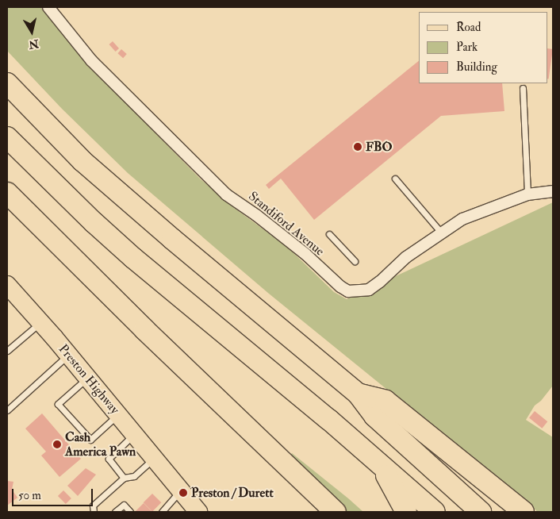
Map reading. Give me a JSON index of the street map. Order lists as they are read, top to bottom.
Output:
{
  "streets": {
    "main road": ["Preston Highway"],
    "street": ["Standiford Avenue"]
  },
  "places": ["FBO", "Cash America Pawn", "Preston / Durett"],
  "legend": ["Road", "Park", "Building"],
  "scale_bar": "50 m",
  "north": "bottom"
}
